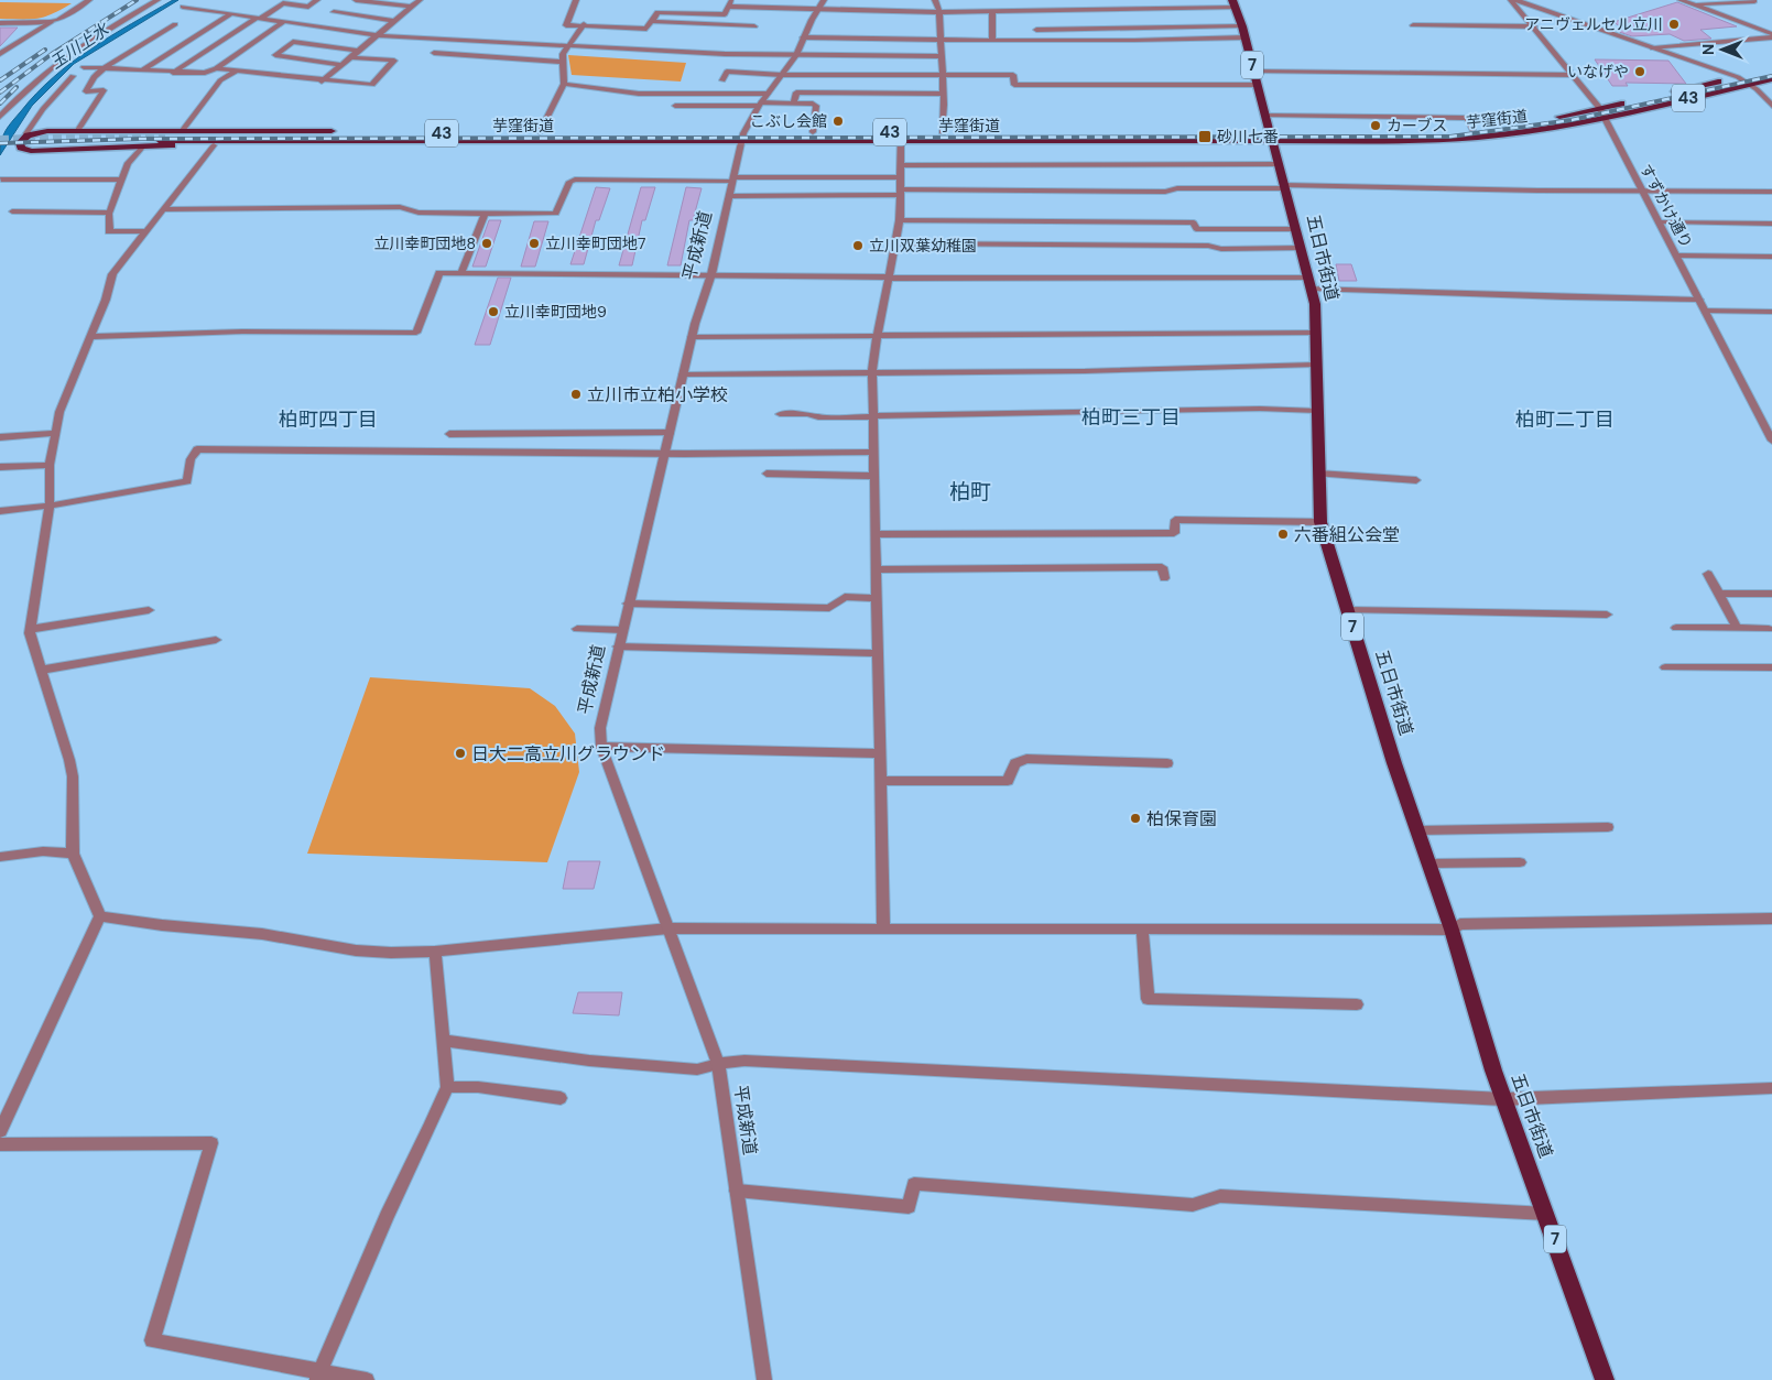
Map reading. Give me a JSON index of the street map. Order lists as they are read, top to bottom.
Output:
{
  "streets": {
    "main road": [
      "7",
      "43",
      "芋窪街道",
      "五日市街道"
    ],
    "street": ["すずかけ通り", "平成新道"]
  },
  "crossings": [
    ["芋窪街道", "すずかけ通り"],
    ["芋窪街道", "平成新道"],
    ["芋窪街道", "五日市街道"]
  ],
  "districts": [
    "柏町三丁目",
    "柏町四丁目",
    "柏町二丁目",
    "柏町"
  ],
  "water": ["玉川上水"],
  "places": {
    "other": [
      "アニヴェルセル立川",
      "いなげや",
      "こぶし会館",
      "カーブス",
      "立川幸町団地8",
      "立川幸町団地7",
      "立川双葉幼稚園",
      "立川幸町団地9",
      "立川市立柏小学校",
      "六番組公会堂",
      "日大二高立川グラウンド",
      "柏保育園"
    ],
    "transit": ["砂川七番"]
  },
  "north": "left"
}
